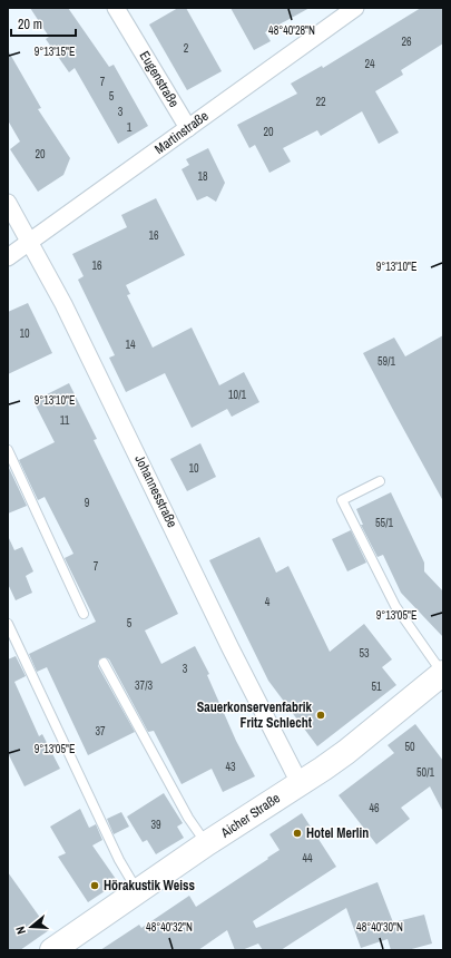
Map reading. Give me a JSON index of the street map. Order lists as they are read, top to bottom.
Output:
{
  "streets": {
    "main road": ["Aicher Straße"],
    "street": ["Eugenstraße", "Martinstraße", "Johannesstraße"]
  },
  "crossings": [
    ["Eugenstraße", "Martinstraße"],
    ["Martinstraße", "Johannesstraße"],
    ["Johannesstraße", "Aicher Straße"]
  ],
  "places": ["Sauerkonservenfabrik Fritz Schlecht", "Hotel Merlin", "Hörakustik Weiss"],
  "house_numbers": [
    "26",
    "2",
    "24",
    "7",
    "5",
    "22",
    "3",
    "1",
    "20",
    "20",
    "18",
    "16",
    "16",
    "10",
    "14",
    "59/1",
    "10/1",
    "11",
    "10",
    "9",
    "55/1",
    "7",
    "4",
    "5",
    "53",
    "3",
    "37/3",
    "51",
    "37",
    "50",
    "43",
    "50/1",
    "46",
    "39",
    "44"
  ],
  "scale_bar": "20 m",
  "north": "left",
  "coordinates": [
    "48°40'28\"N",
    "9°13'15\"E",
    "9°13'10\"E",
    "9°13'05\"E",
    "48°40'32\"N",
    "48°40'30\"N"
  ]
}
